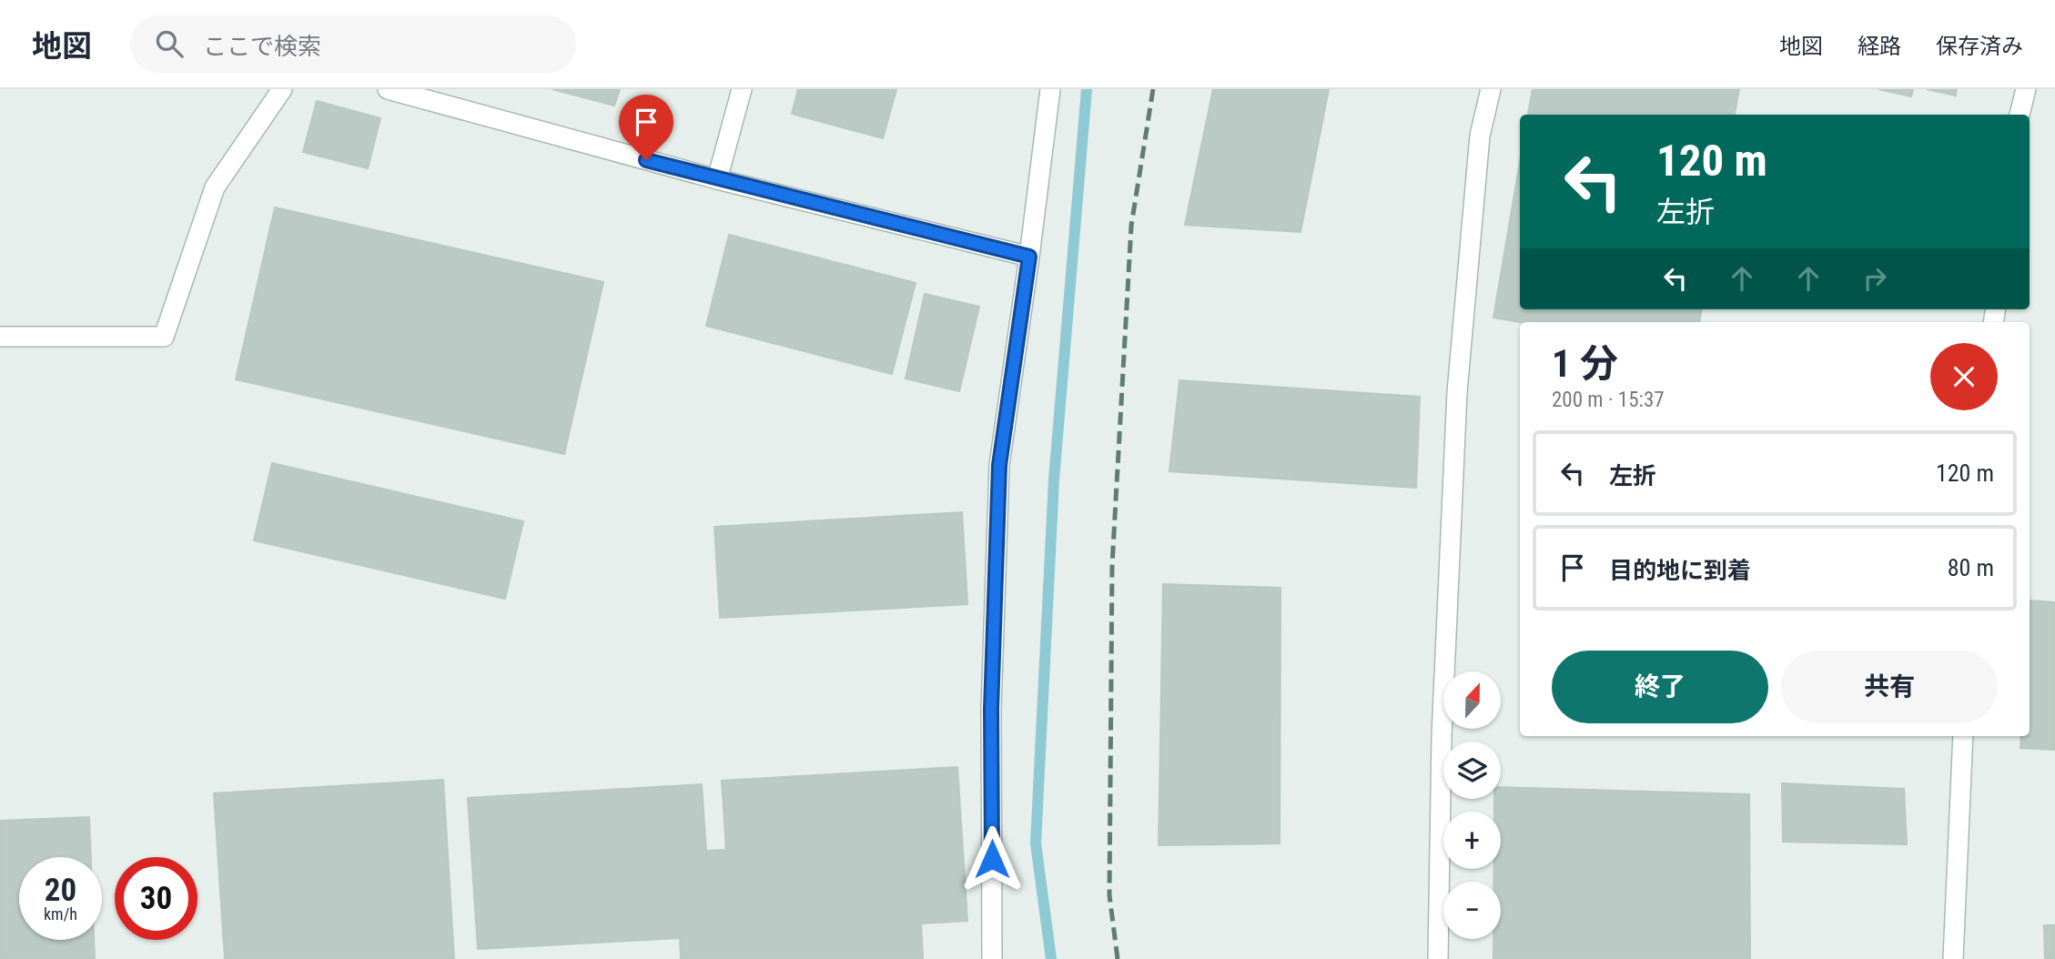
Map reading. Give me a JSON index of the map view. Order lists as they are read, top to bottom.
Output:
{
  "north": "top",
  "page": {
    "header": "地図",
    "search": "ここで検索",
    "nav": ["地図", "経路", "保存済み"],
    "turn": ["120 m", "左折"],
    "heading": ["1 分", "200 m · 15:37"],
    "list": [
      {
        "name": "左折",
        "value": "120 m"
      },
      {
        "name": "目的地に到着",
        "value": "80 m"
      }
    ],
    "buttons": ["終了", "共有"],
    "map_buttons": ["+", "−"],
    "speed": "20 km/h",
    "limit": "30"
  }
}
